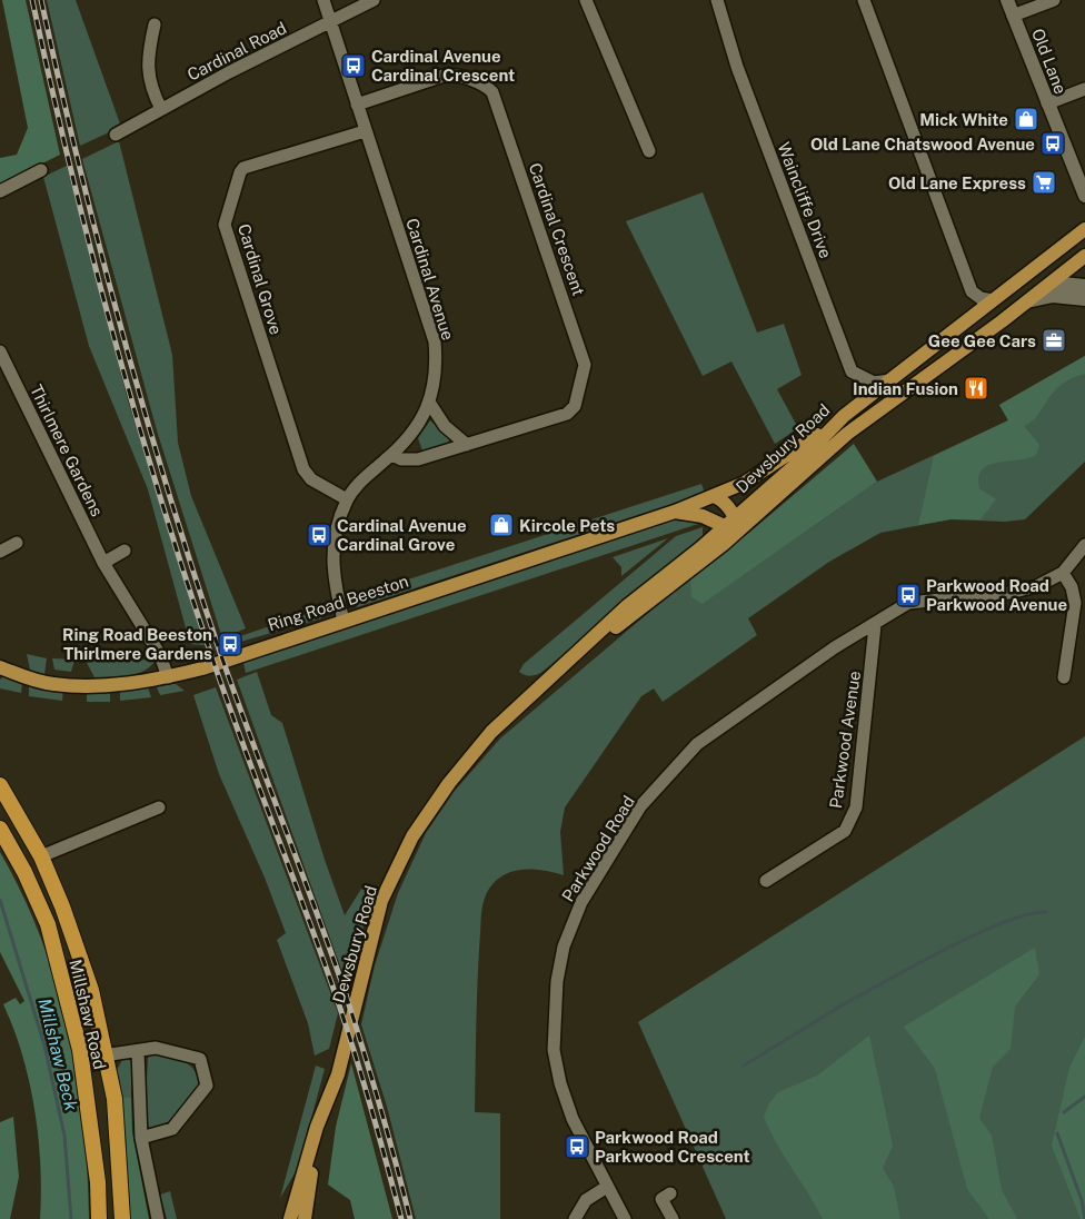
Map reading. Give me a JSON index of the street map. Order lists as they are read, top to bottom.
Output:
{
  "streets": {
    "highway": ["Millshaw Road"],
    "main road": ["Dewsbury Road", "Ring Road Beeston"],
    "street": [
      "Cardinal Road",
      "Old Lane",
      "Waincliffe Drive",
      "Cardinal Crescent",
      "Cardinal Grove",
      "Cardinal Avenue",
      "Thirlmere Gardens",
      "Parkwood Avenue",
      "Parkwood Road"
    ]
  },
  "crossings": [
    ["Cardinal Road", "Cardinal Avenue"],
    ["Waincliffe Drive", "Dewsbury Road"],
    ["Cardinal Crescent", "Cardinal Avenue"],
    ["Cardinal Grove", "Cardinal Avenue"],
    ["Cardinal Avenue", "Ring Road Beeston"],
    ["Dewsbury Road", "Ring Road Beeston"],
    ["Thirlmere Gardens", "Ring Road Beeston"],
    ["Parkwood Avenue", "Parkwood Road"]
  ],
  "water": ["Millshaw Beck"],
  "places": {
    "bus stop": [
      "Cardinal Avenue Cardinal Crescent",
      "Old Lane Chatswood Avenue",
      "Cardinal Avenue Cardinal Grove",
      "Parkwood Road Parkwood Avenue",
      "Ring Road Beeston Thirlmere Gardens",
      "Parkwood Road Parkwood Crescent"
    ],
    "shop": ["Mick White", "Kircole Pets"],
    "supermarket": ["Old Lane Express"],
    "office": ["Gee Gee Cars"],
    "restaurant": ["Indian Fusion"]
  }
}
